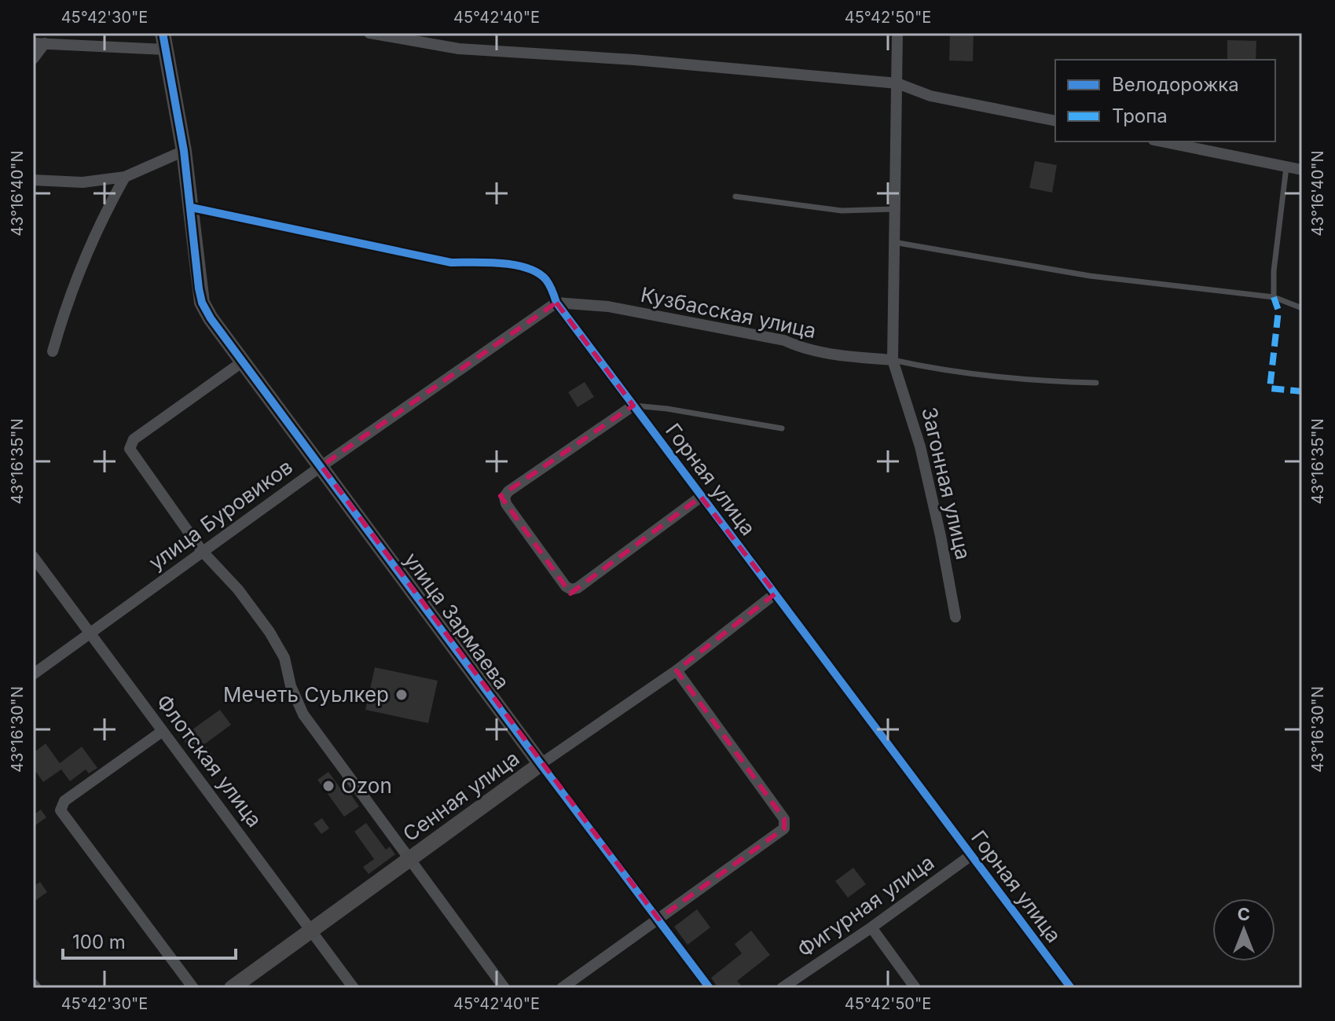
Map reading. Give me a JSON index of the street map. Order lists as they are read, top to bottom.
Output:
{
  "streets": {
    "street": [
      "Кузбасская улица",
      "Горная улица",
      "Загонная улица",
      "улица Буровиков",
      "улица Зармаева",
      "Флотская улица",
      "Сенная улица",
      "Фигурная улица"
    ]
  },
  "crossings": [
    ["Кузбасская улица", "Горная улица"],
    ["Кузбасская улица", "Загонная улица"],
    ["Кузбасская улица", "улица Буровиков"],
    ["Горная улица", "улица Буровиков"],
    ["Горная улица", "улица Зармаева"],
    ["Горная улица", "Сенная улица"],
    ["Горная улица", "Фигурная улица"],
    ["улица Буровиков", "улица Зармаева"],
    ["улица Буровиков", "Флотская улица"],
    ["улица Зармаева", "Сенная улица"],
    ["Флотская улица", "Сенная улица"]
  ],
  "places": ["Мечеть Суьлкер", "Ozon"],
  "legend": ["Велодорожка", "Тропа"],
  "scale_bar": "100 m",
  "north": "top",
  "coordinates": [
    "45°42'30\"E",
    "45°42'40\"E",
    "45°42'50\"E",
    "43°16'40\"N",
    "43°16'35\"N",
    "43°16'30\"N"
  ]
}
